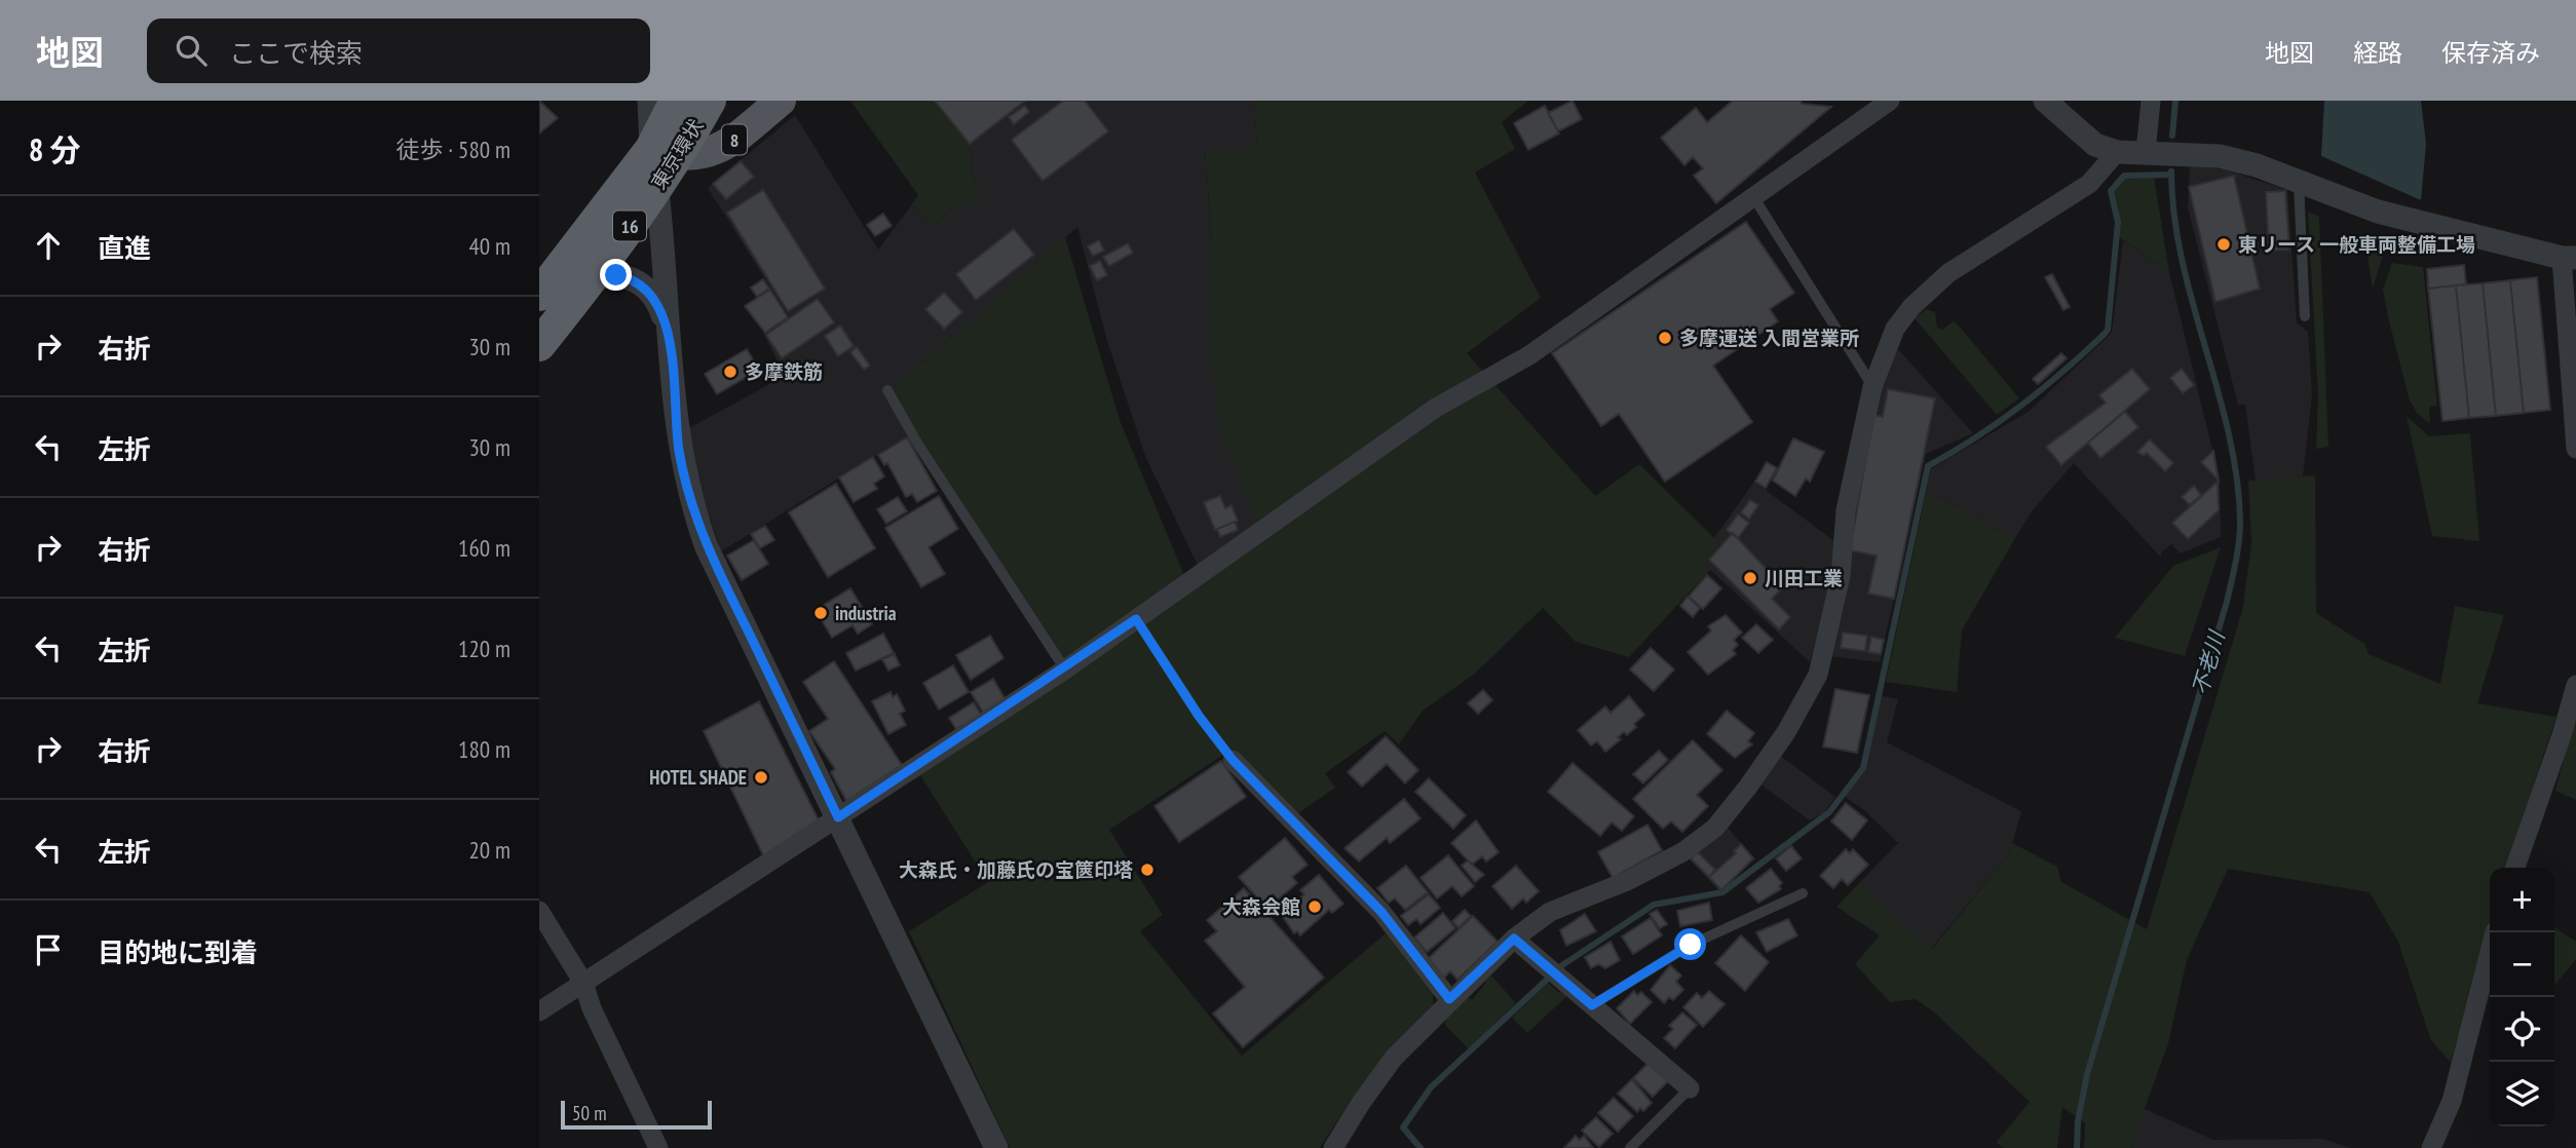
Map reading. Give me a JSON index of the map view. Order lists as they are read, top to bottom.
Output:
{
  "streets": {
    "highway": ["東京環状", "16"],
    "main road": ["8"]
  },
  "crossings": [
    ["8", "東京環状"]
  ],
  "water": ["不老川"],
  "places": [
    "東リース 一般車両整備工場",
    "多摩運送 入間営業所",
    "多摩鉄筋",
    "川田工業",
    "industria",
    "HOTEL SHADE",
    "大森氏・加藤氏の宝篋印塔",
    "大森会館"
  ],
  "scale_bar": "50 m",
  "page": {
    "header": "地図",
    "search": "ここで検索",
    "nav": ["地図", "経路", "保存済み"],
    "heading": ["8 分", "徒歩 · 580 m"],
    "list": [
      ["直進", "40 m"],
      ["右折", "30 m"],
      ["左折", "30 m"],
      ["右折", "160 m"],
      ["左折", "120 m"],
      ["右折", "180 m"],
      ["左折", "20 m"],
      "目的地に到着"
    ],
    "map_buttons": ["+", "−"],
    "scale": "50 m"
  }
}
